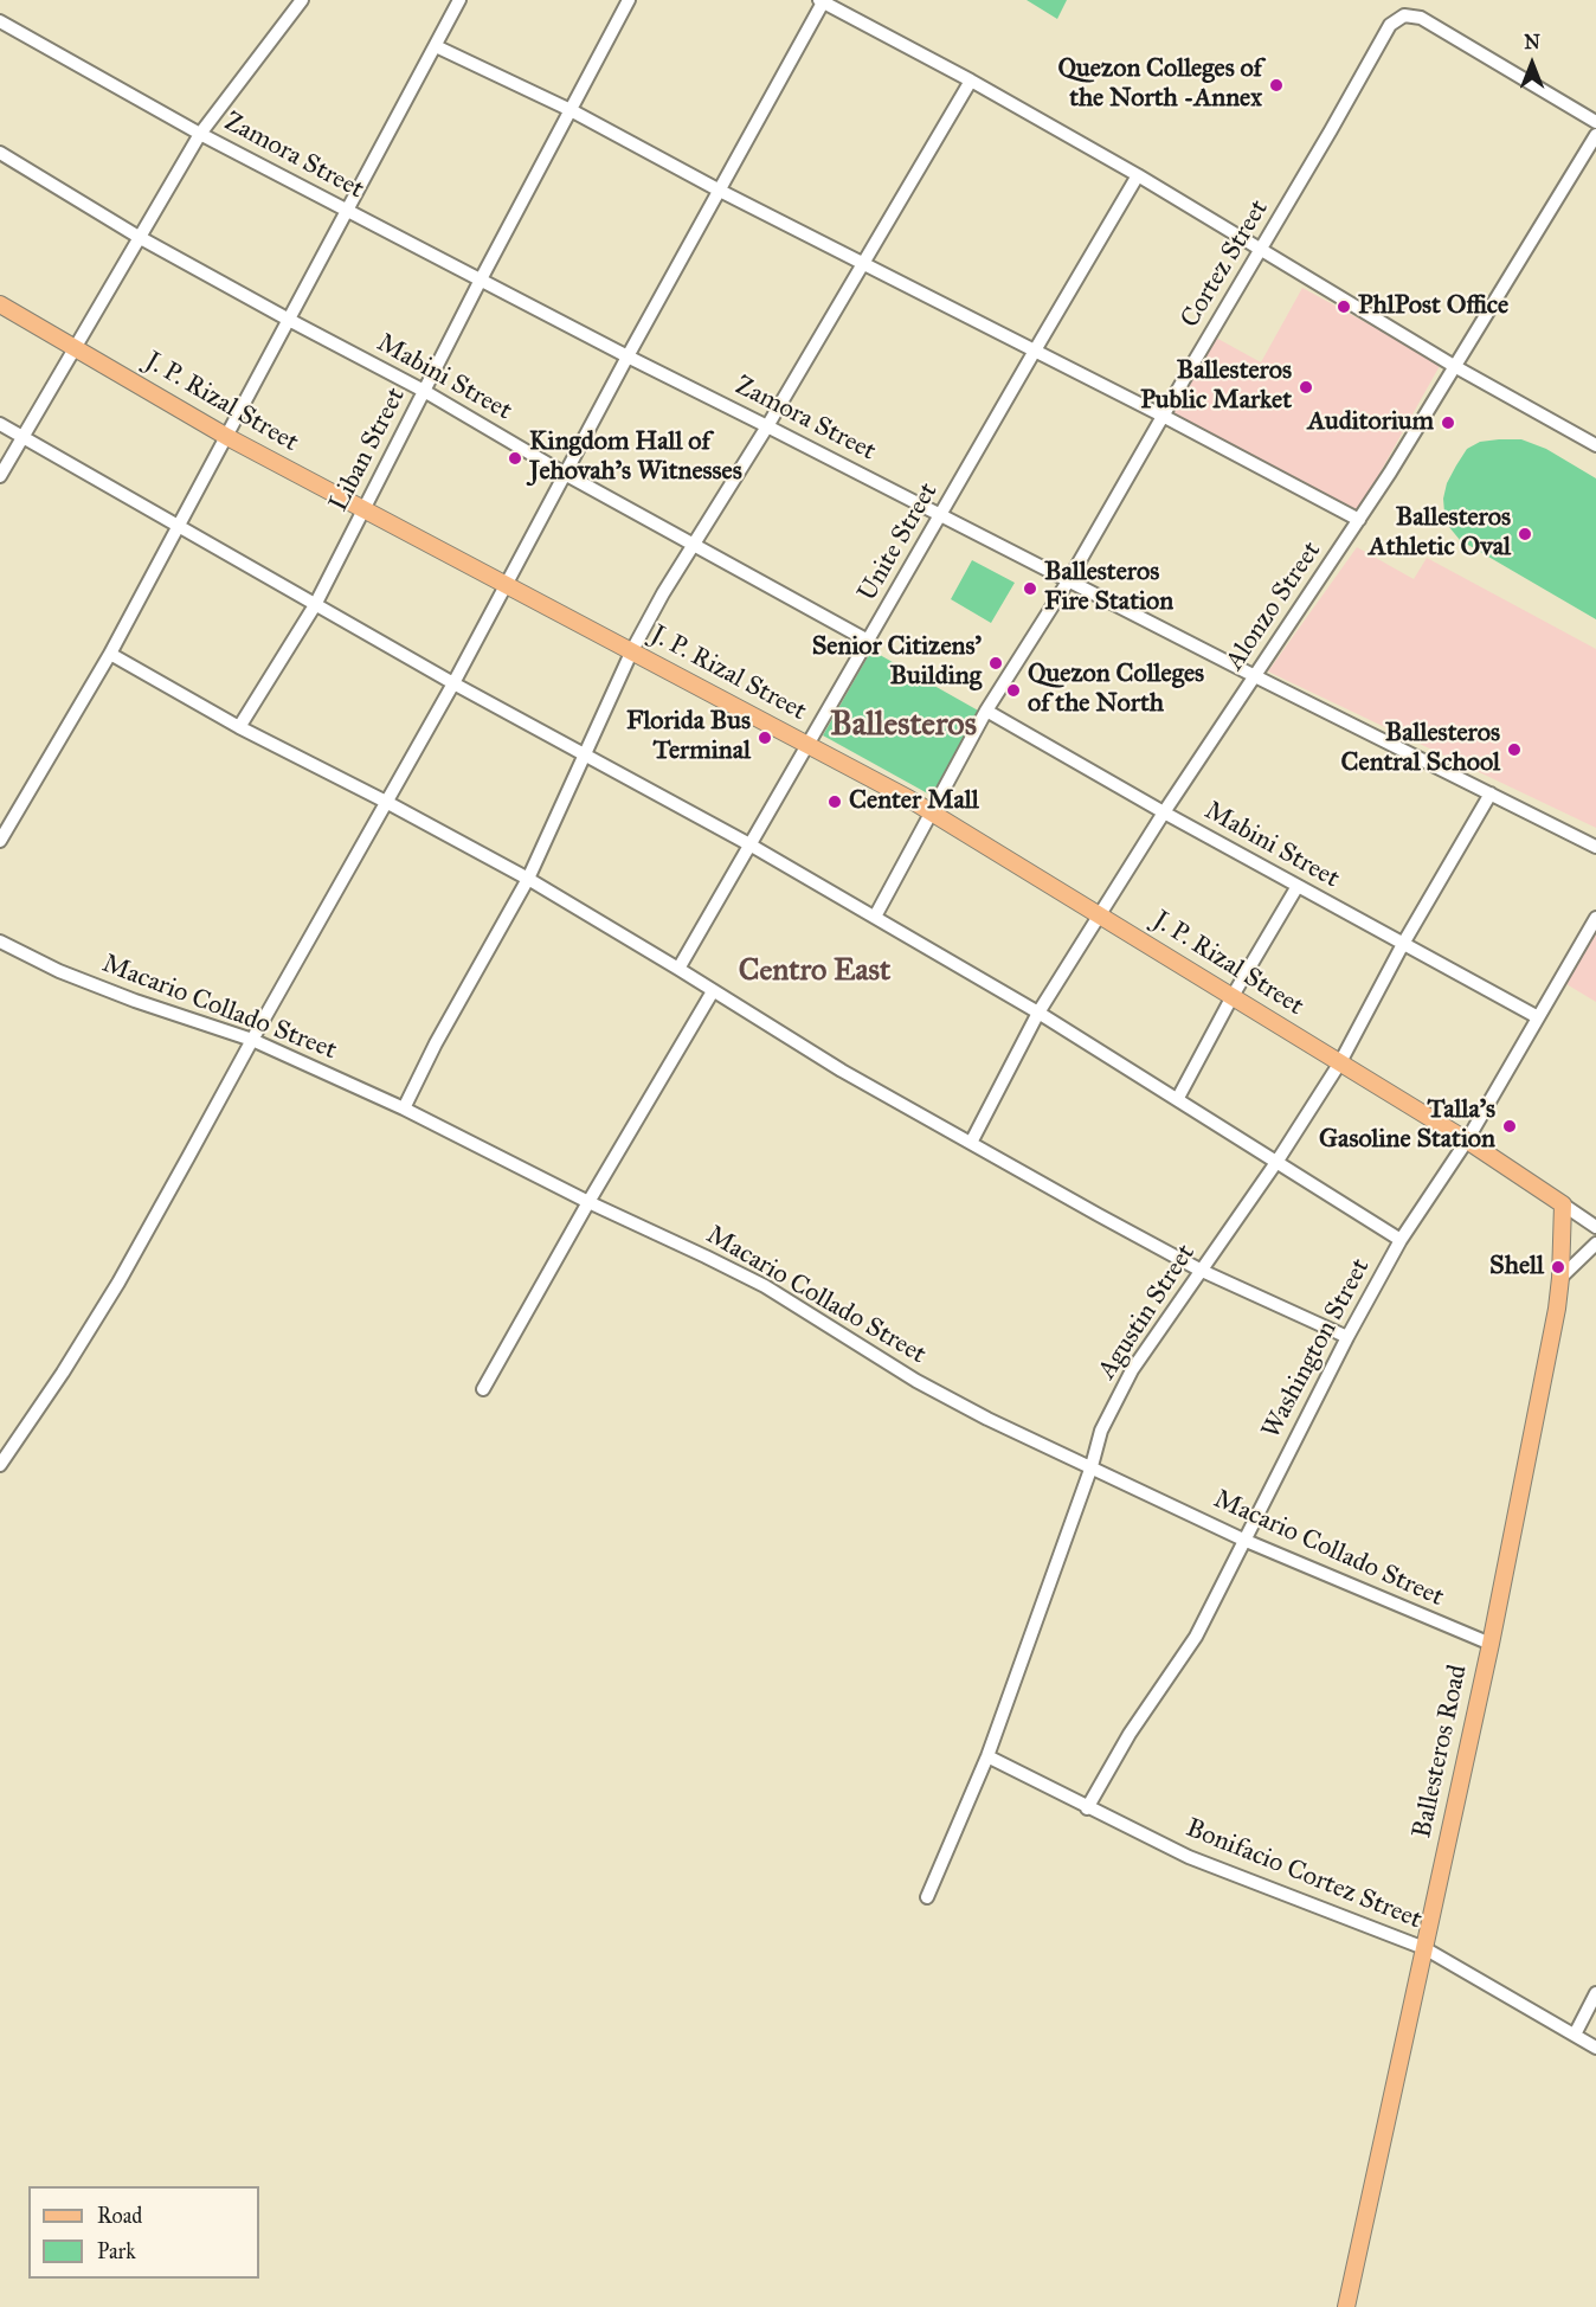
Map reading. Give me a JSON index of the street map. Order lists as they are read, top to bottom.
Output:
{
  "streets": {
    "main road": ["J. P. Rizal Street", "Ballesteros Road"],
    "street": [
      "Zamora Street",
      "Cortez Street",
      "Mabini Street",
      "Liban Street",
      "Unite Street",
      "Alonzo Street",
      "Macario Collado Street",
      "Agustin Street",
      "Washington Street",
      "Bonifacio Cortez Street"
    ]
  },
  "crossings": [
    ["Zamora Street", "Cortez Street"],
    ["Zamora Street", "Liban Street"],
    ["Zamora Street", "Unite Street"],
    ["Zamora Street", "Alonzo Street"],
    ["Zamora Street", "Agustin Street"],
    ["Cortez Street", "Mabini Street"],
    ["Cortez Street", "J. P. Rizal Street"],
    ["Mabini Street", "Liban Street"],
    ["Mabini Street", "Unite Street"],
    ["Mabini Street", "Alonzo Street"],
    ["Mabini Street", "Agustin Street"],
    ["Mabini Street", "Washington Street"],
    ["J. P. Rizal Street", "Liban Street"],
    ["J. P. Rizal Street", "Unite Street"],
    ["J. P. Rizal Street", "Alonzo Street"],
    ["J. P. Rizal Street", "Agustin Street"],
    ["J. P. Rizal Street", "Washington Street"],
    ["J. P. Rizal Street", "Ballesteros Road"],
    ["Macario Collado Street", "Agustin Street"],
    ["Macario Collado Street", "Washington Street"],
    ["Macario Collado Street", "Ballesteros Road"],
    ["Agustin Street", "Bonifacio Cortez Street"],
    ["Washington Street", "Bonifacio Cortez Street"],
    ["Ballesteros Road", "Bonifacio Cortez Street"]
  ],
  "districts": ["Ballesteros", "Centro East"],
  "places": [
    "Quezon Colleges of the North -Annex",
    "PhlPost Office",
    "Ballesteros Public Market",
    "Auditorium",
    "Kingdom Hall of Jehovah's Witnesses",
    "Ballesteros Athletic Oval",
    "Ballesteros Fire Station",
    "Senior Citizens' Building",
    "Quezon Colleges of the North",
    "Florida Bus Terminal",
    "Ballesteros Central School",
    "Center Mall",
    "Talla's Gasoline Station",
    "Shell"
  ],
  "legend": ["Road", "Park"],
  "north": "top"
}
